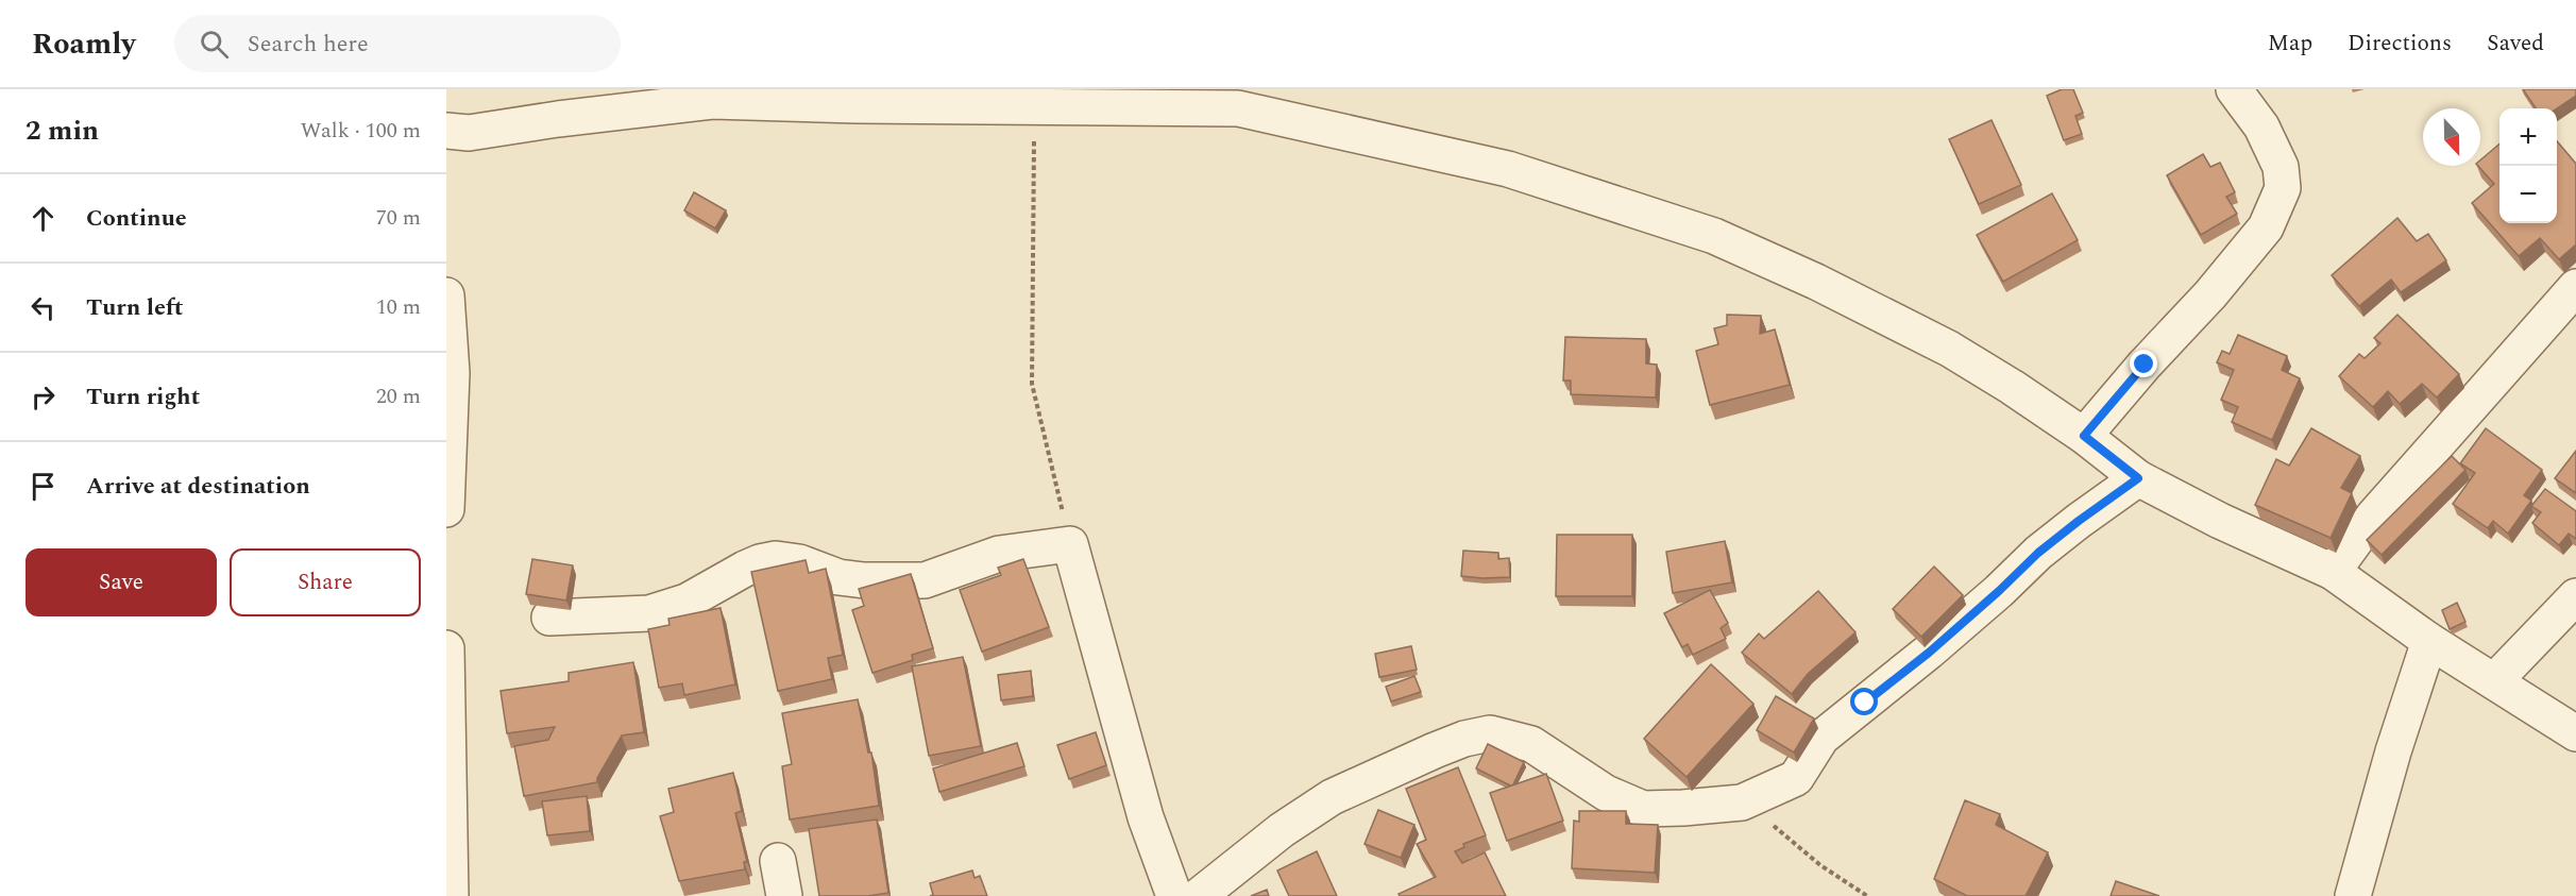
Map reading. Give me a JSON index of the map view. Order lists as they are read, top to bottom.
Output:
{
  "north": "bottom",
  "page": {
    "header": "Roamly",
    "search": "Search here",
    "nav": ["Map", "Directions", "Saved"],
    "heading": ["2 min", "Walk · 100 m"],
    "map_buttons": ["+", "−"],
    "list": [
      ["Continue", "70 m"],
      ["Turn left", "10 m"],
      ["Turn right", "20 m"],
      "Arrive at destination"
    ],
    "buttons": ["Save", "Share"]
  }
}
